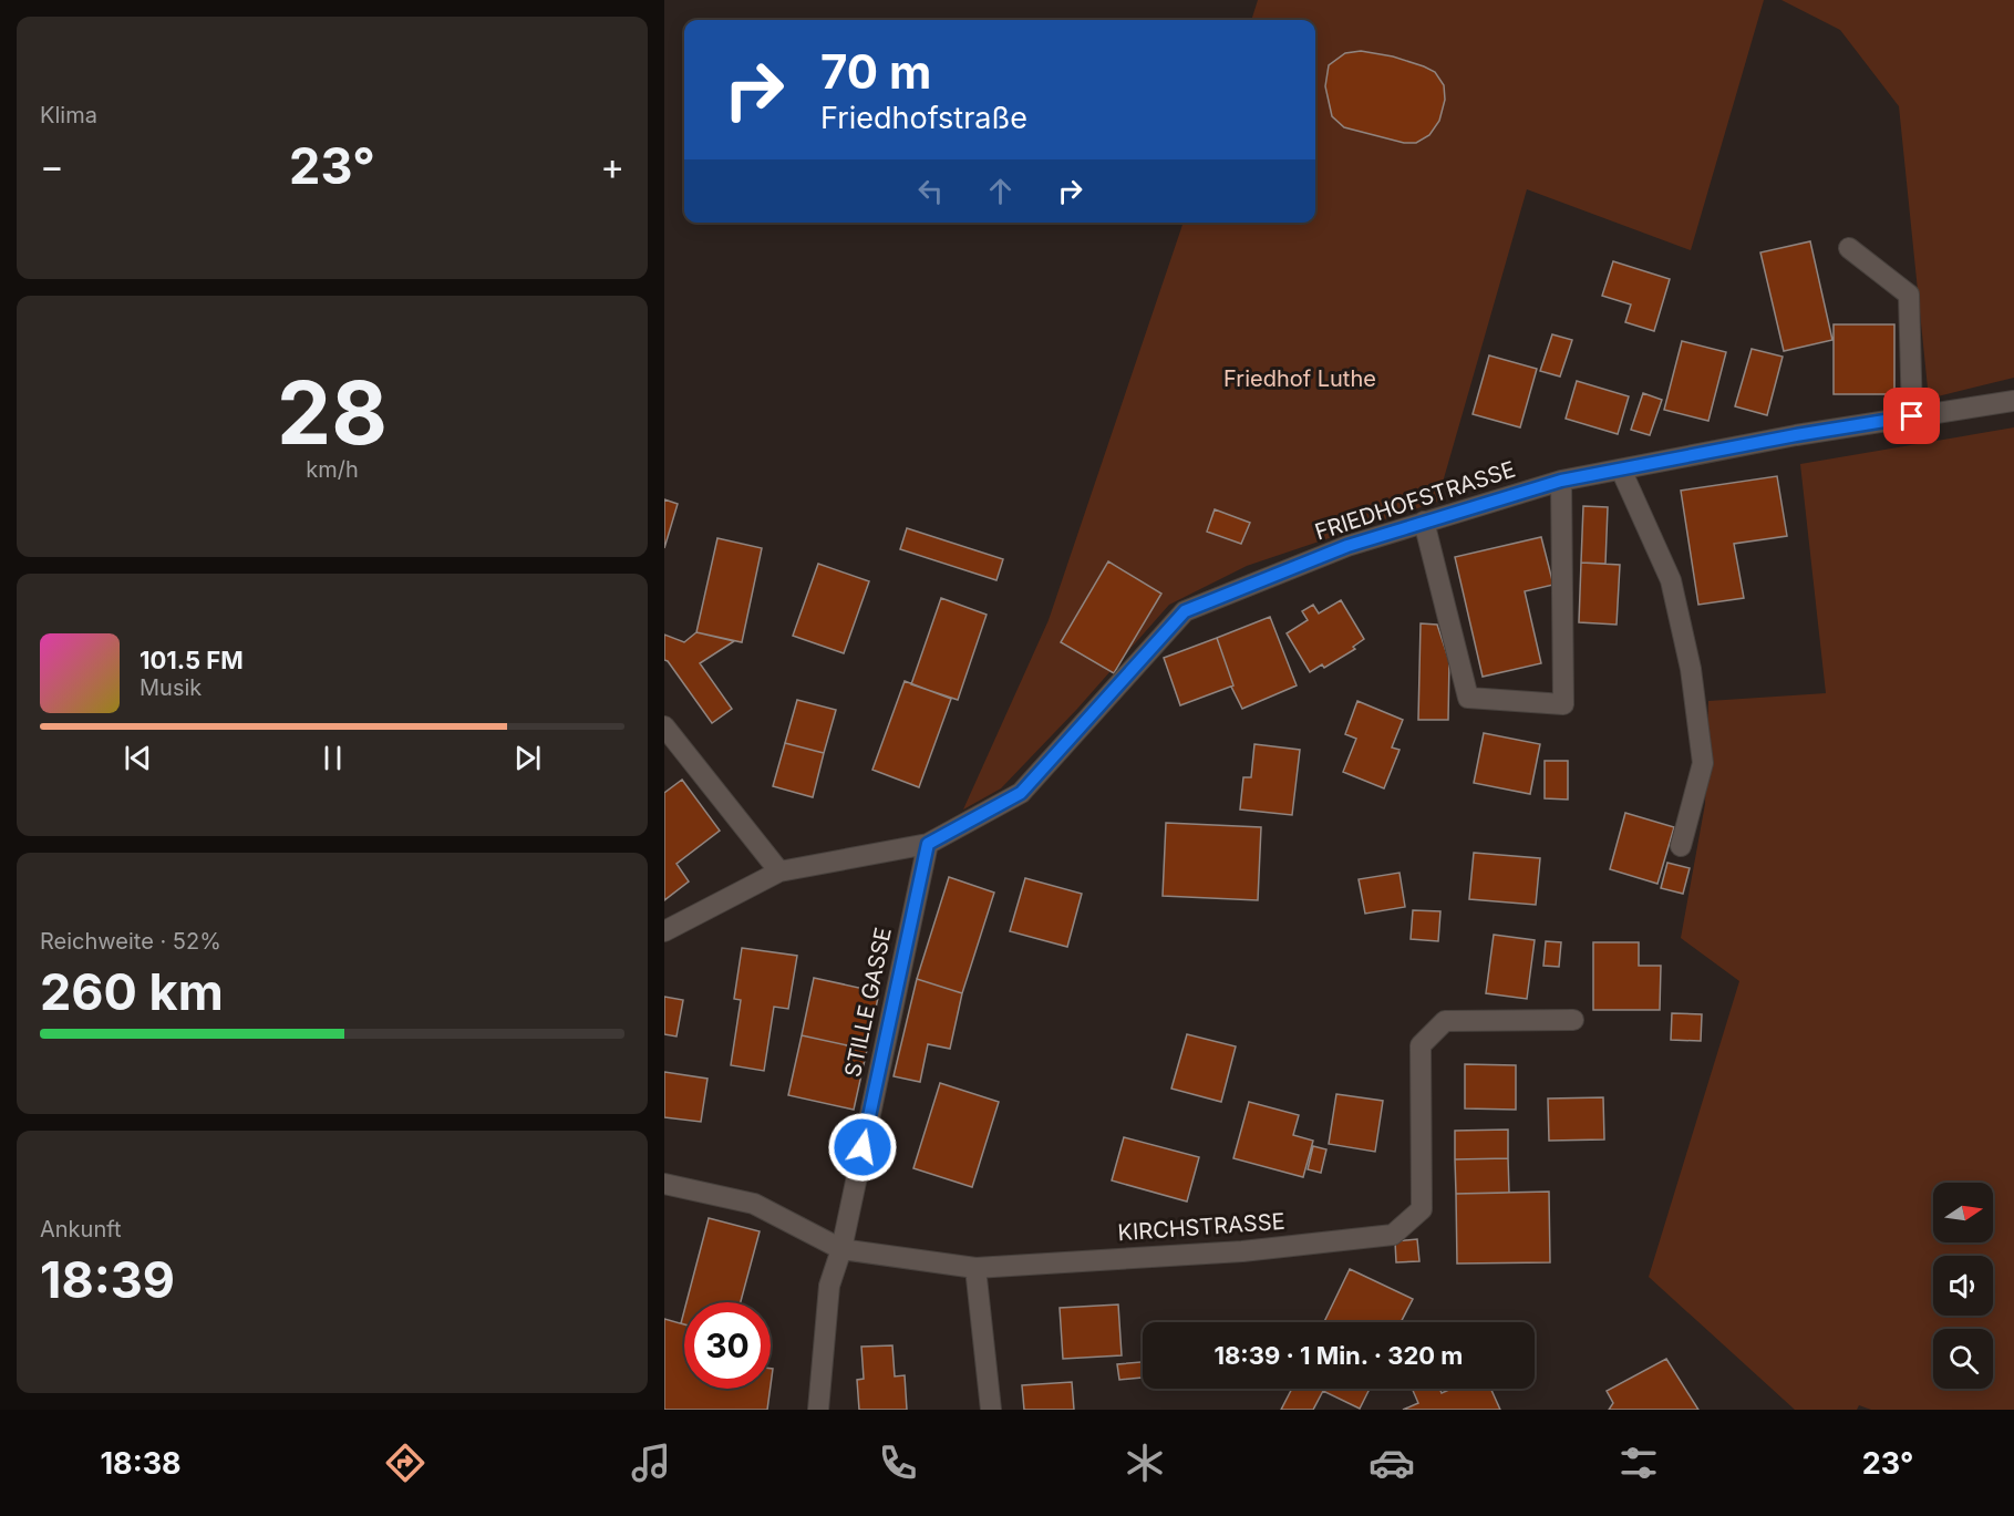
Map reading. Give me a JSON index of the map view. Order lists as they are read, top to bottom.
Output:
{
  "streets": {
    "street": ["FRIEDHOFSTRASSE", "STILLE GASSE", "KIRCHSTRASSE"]
  },
  "crossings": [
    ["FRIEDHOFSTRASSE", "STILLE GASSE"],
    ["STILLE GASSE", "KIRCHSTRASSE"]
  ],
  "parks": ["Friedhof Luthe"],
  "north": "right",
  "page": {
    "tile": [
      "Klima",
      ["28", "km/h"],
      ["Reichweite · 52%", "260 km"],
      ["Ankunft", "18:39"]
    ],
    "turn": ["70 m", "Friedhofstraße"],
    "heat": ["−", "23°", "+"],
    "song": ["101.5 FM", "Musik"],
    "limit": "30",
    "trip": "18:39 · 1 Min. · 320 m",
    "tabs": ["18:38", "23°"]
  }
}
